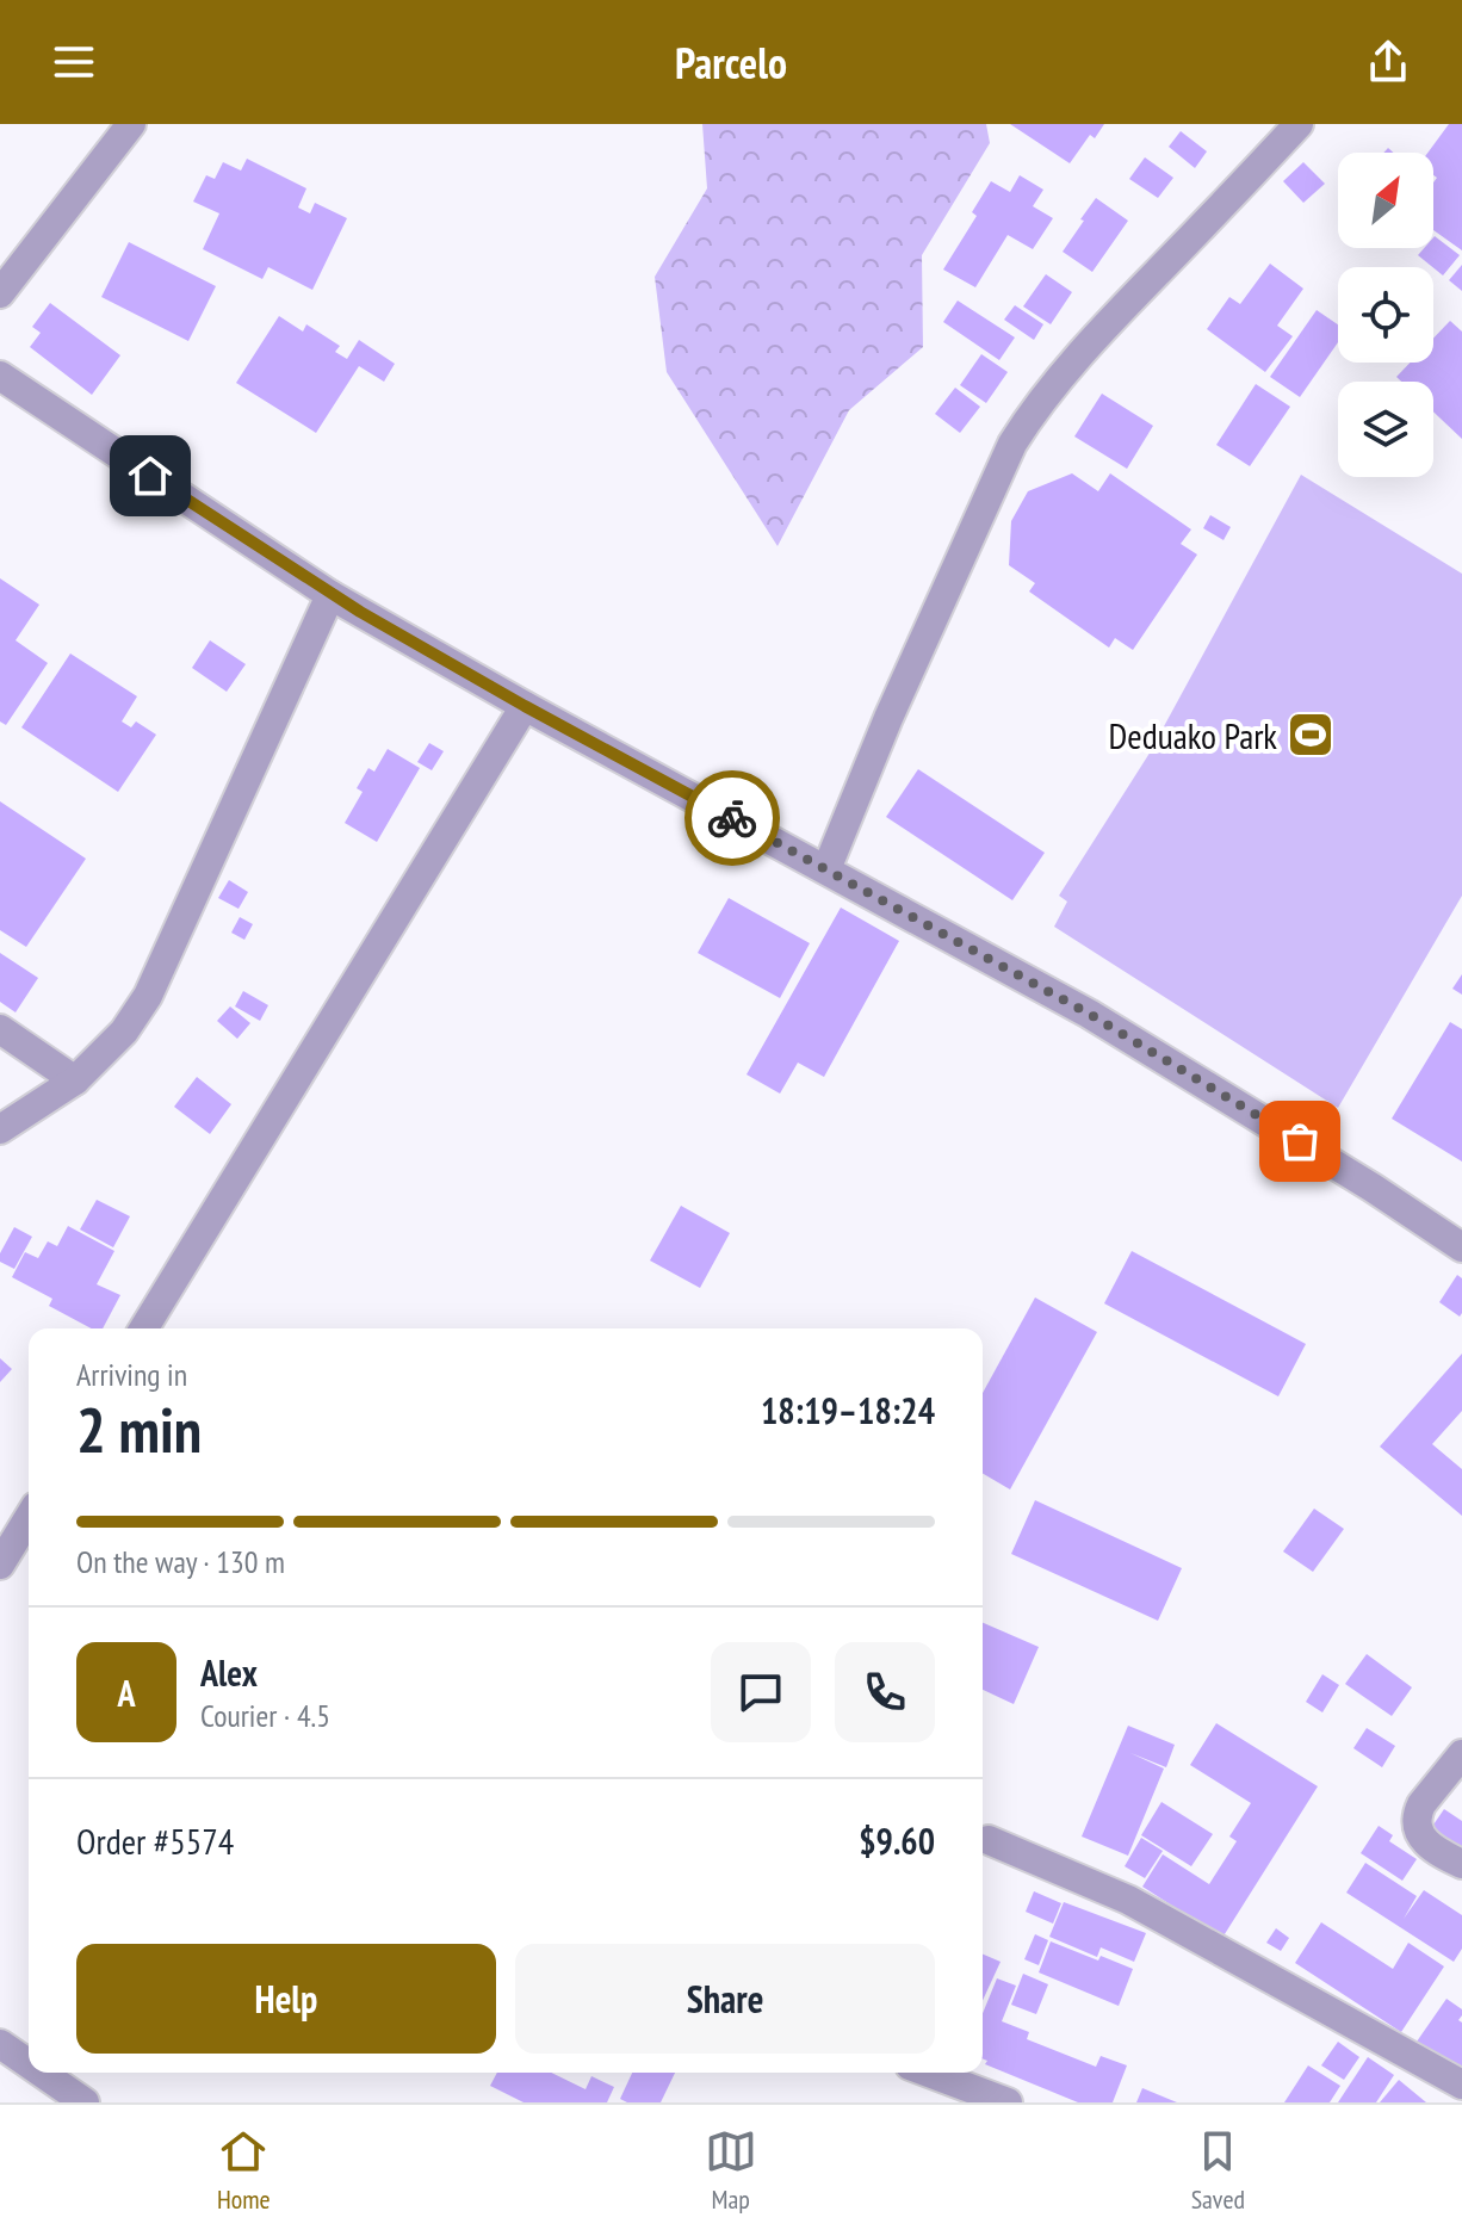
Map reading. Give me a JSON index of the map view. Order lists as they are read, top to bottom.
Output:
{
  "places": {
    "sports": ["Deduako Park"]
  },
  "north": "top right",
  "page": {
    "header": "Parcelo",
    "heading": ["2 min", "Arriving in", "18:19–18:24"],
    "panel": [
      "Alex",
      "Courier · 4.5",
      "Order #5574",
      "$9.60"
    ],
    "bar": "On the way · 130 m",
    "round": "A",
    "buttons": ["Help", "Share"],
    "tabs": ["Home", "Map", "Saved"]
  }
}
